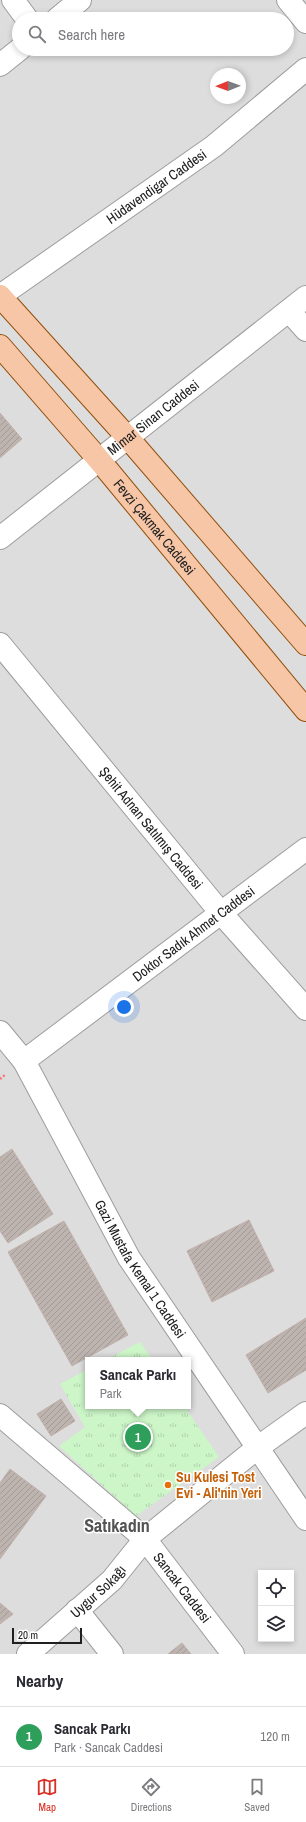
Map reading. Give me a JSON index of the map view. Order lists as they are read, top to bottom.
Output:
{
  "streets": {
    "main road": ["Fevzi Çakmak Caddesi"],
    "street": [
      "Hüdavendigar Caddesi",
      "Mimar Sinan Caddesi",
      "Şehit Adnan Satılmış Caddesi",
      "Doktor Sadık Ahmet Caddesi",
      "Gazi Mustafa Kemal 1 Caddesi",
      "Sancak Caddesi",
      "Uygur Sokağı"
    ]
  },
  "crossings": [
    ["Mimar Sinan Caddesi", "Fevzi Çakmak Caddesi"],
    ["Şehit Adnan Satılmış Caddesi", "Doktor Sadık Ahmet Caddesi"],
    ["Doktor Sadık Ahmet Caddesi", "Gazi Mustafa Kemal 1 Caddesi"],
    ["Gazi Mustafa Kemal 1 Caddesi", "Uygur Sokağı"],
    ["Sancak Caddesi", "Uygur Sokağı"]
  ],
  "districts": ["Satıkadın"],
  "places": ["Su Kulesi Tost Evi - Ali'nin Yeri"],
  "scale_bar": "20 m",
  "north": "left",
  "page": {
    "search": "Search here",
    "popup": ["Sancak Parkı", "Park"],
    "pins": "1",
    "scale": "20 m",
    "heading": "Nearby",
    "list": [
      {
        "mark": "1",
        "name": "Sancak Parkı",
        "note": "Park · Sancak Caddesi",
        "value": "120 m"
      }
    ],
    "nav": ["Map", "Directions", "Saved"]
  }
}
